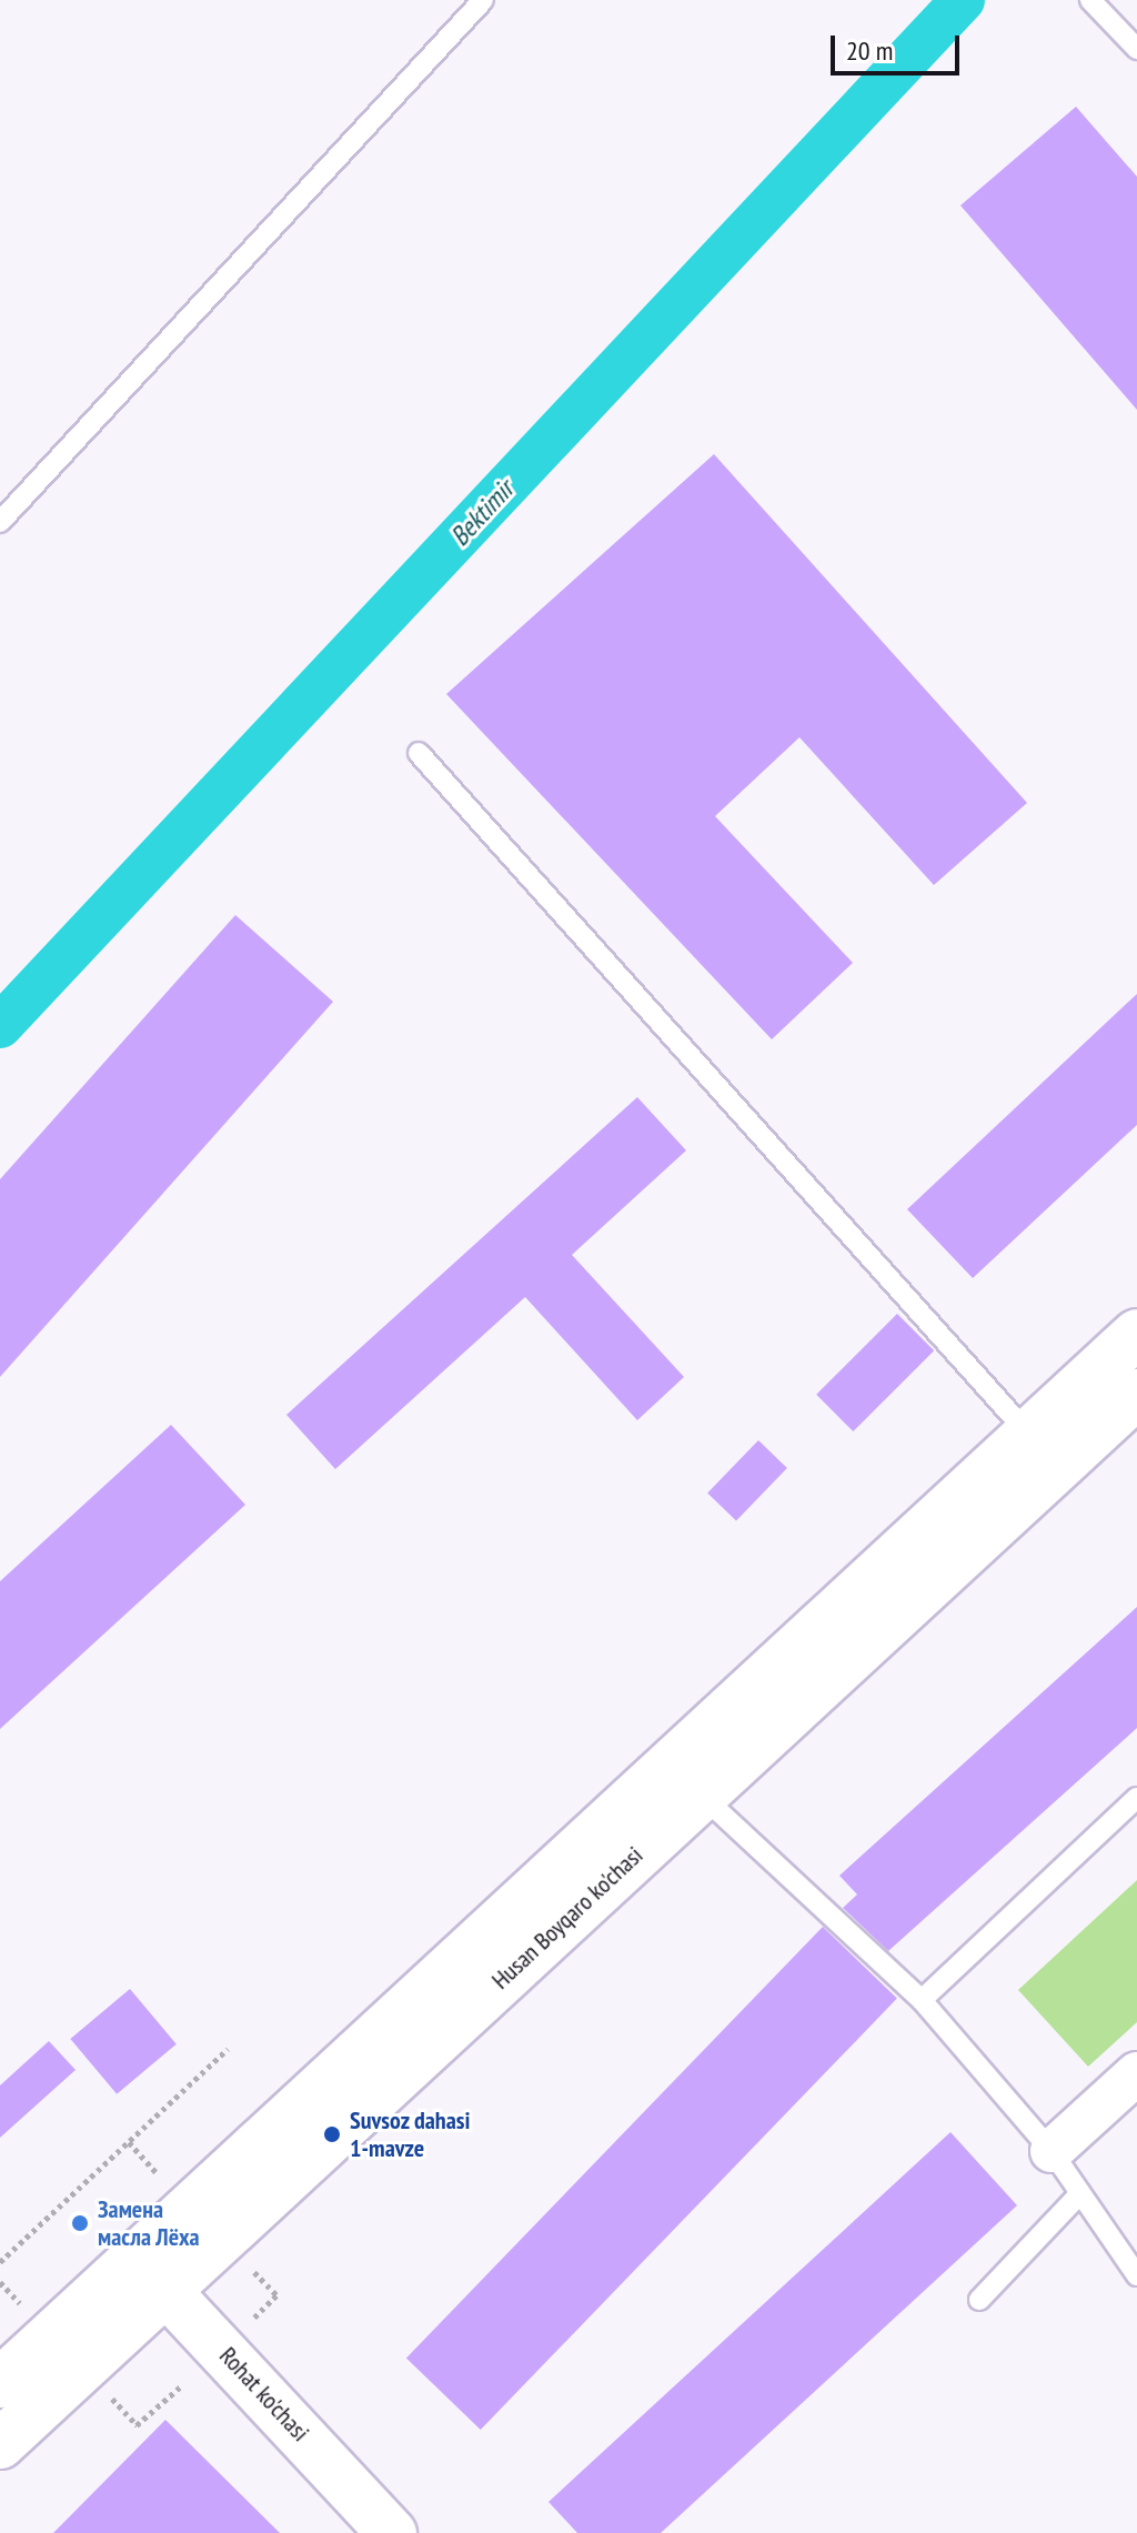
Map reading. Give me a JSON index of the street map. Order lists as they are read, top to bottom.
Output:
{
  "streets": {
    "main road": ["Husan Boyqaro ko'chasi", "Rohat ko'chasi"]
  },
  "crossings": [
    ["Husan Boyqaro ko'chasi", "Rohat ko'chasi"]
  ],
  "water": ["Bektimir"],
  "places": ["Suvsoz dahasi 1-mavze", "Замена масла Лёха"],
  "scale_bar": "20 m"
}
